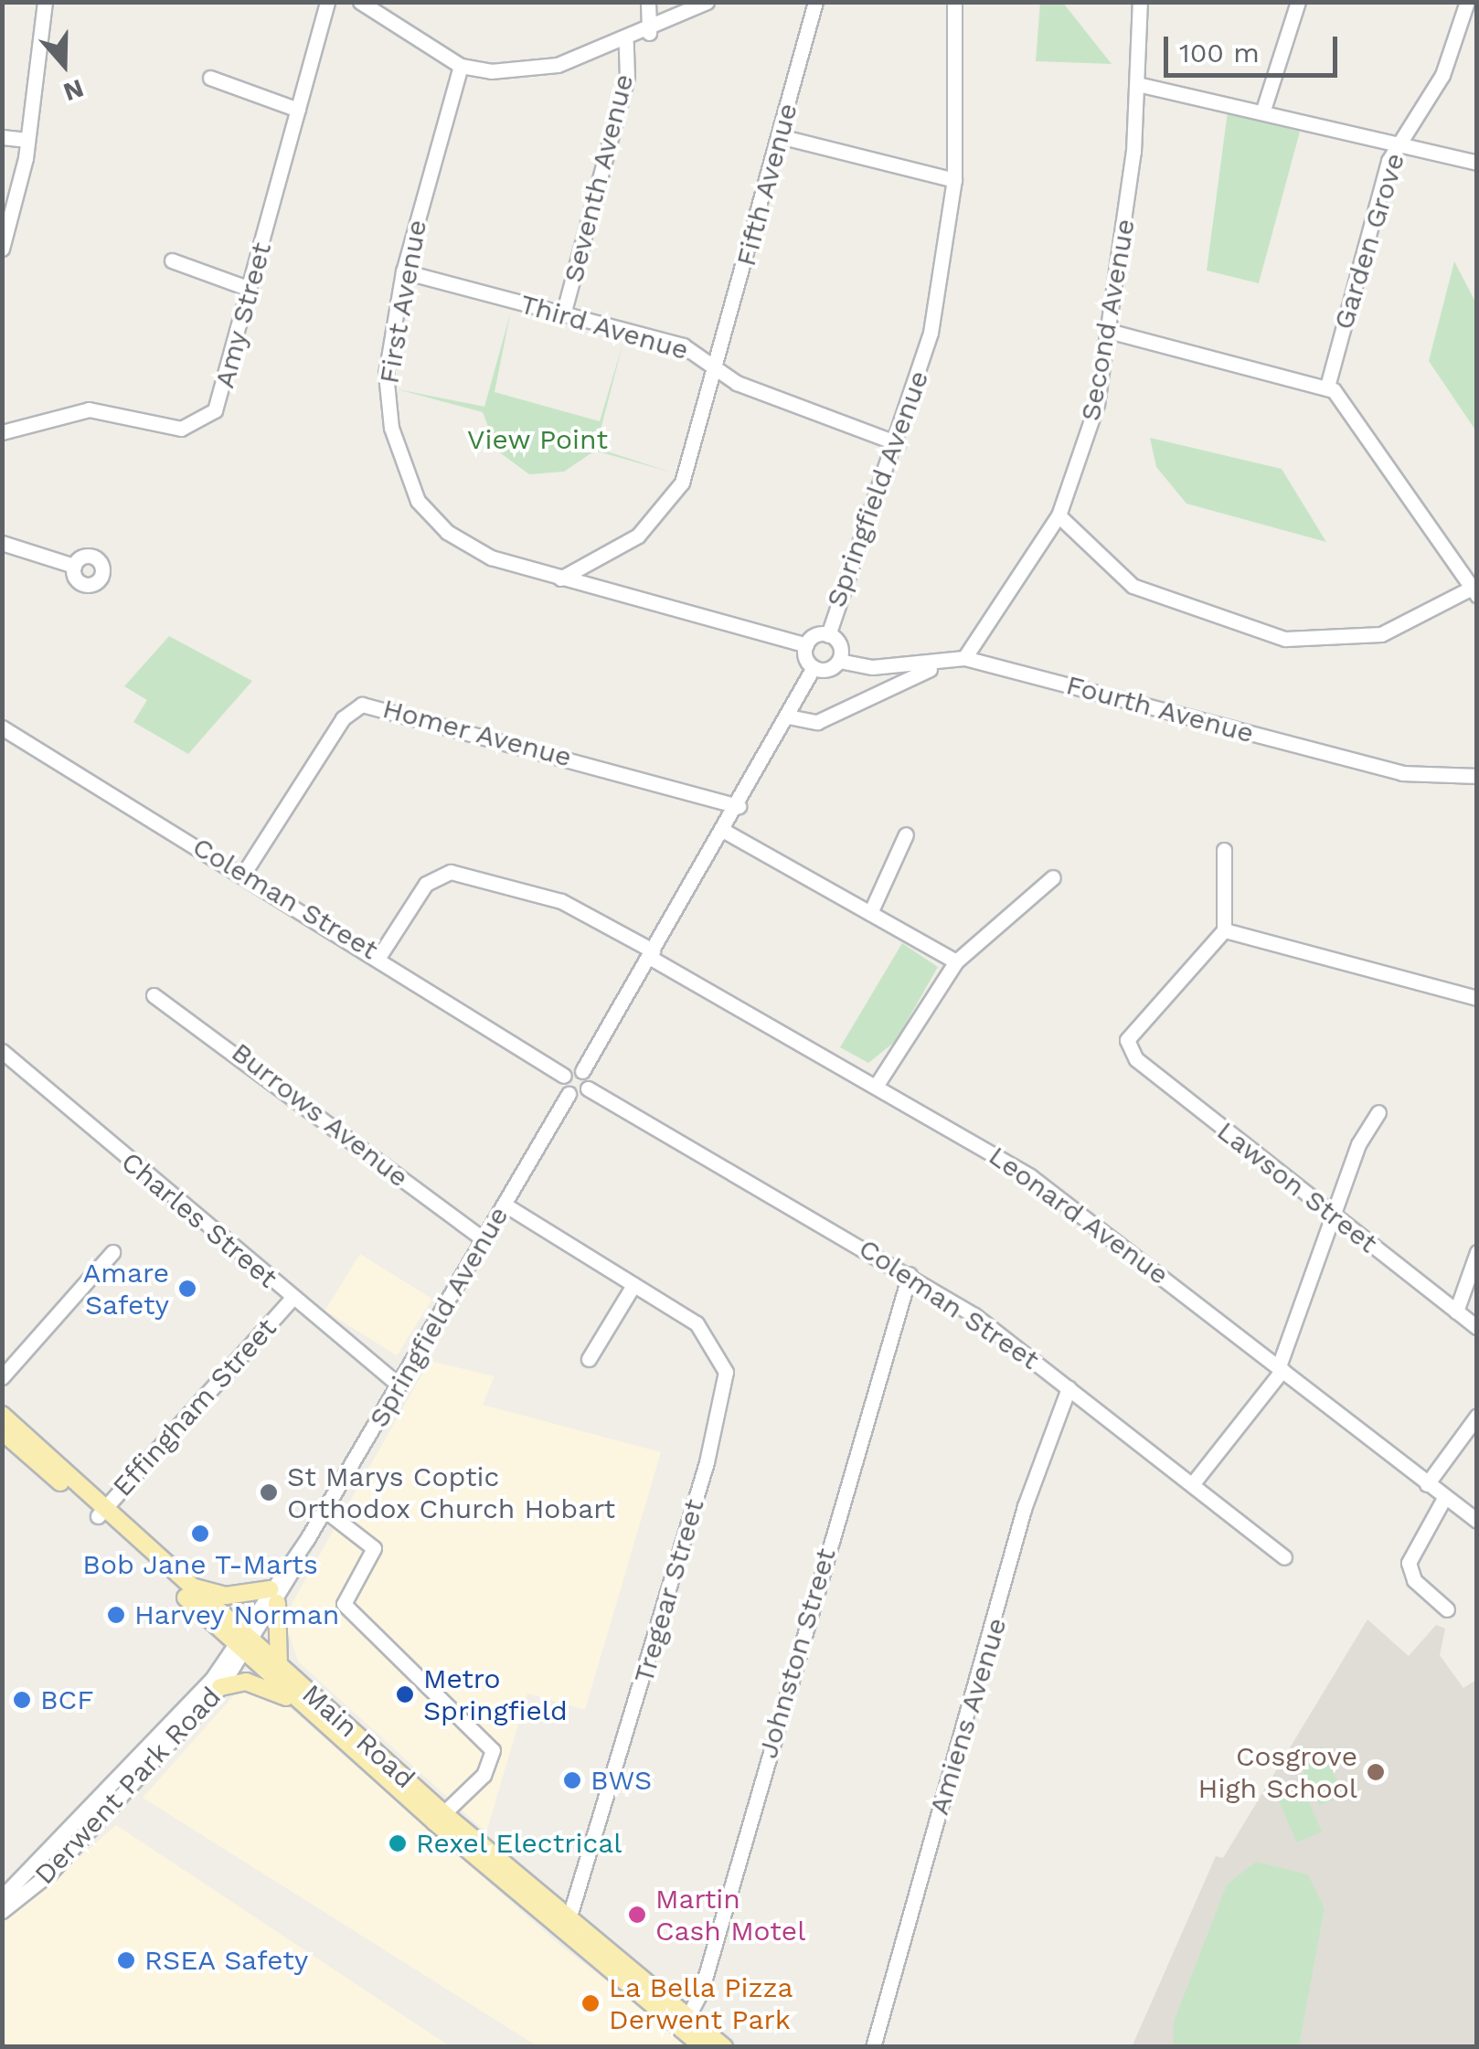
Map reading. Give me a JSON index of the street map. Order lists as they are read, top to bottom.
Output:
{
  "streets": {
    "main road": ["Main Road"],
    "street": [
      "Seventh Avenue",
      "Fifth Avenue",
      "Garden Grove",
      "First Avenue",
      "Amy Street",
      "Second Avenue",
      "Third Avenue",
      "Springfield Avenue",
      "Fourth Avenue",
      "Homer Avenue",
      "Coleman Street",
      "Burrows Avenue",
      "Lawson Street",
      "Leonard Avenue",
      "Charles Street",
      "Effingham Street",
      "Tregear Street",
      "Johnston Street",
      "Amiens Avenue",
      "Derwent Park Road"
    ]
  },
  "crossings": [
    ["Seventh Avenue", "Third Avenue"],
    ["Fifth Avenue", "First Avenue"],
    ["Fifth Avenue", "Third Avenue"],
    ["First Avenue", "Third Avenue"],
    ["Second Avenue", "Fourth Avenue"],
    ["Third Avenue", "Springfield Avenue"],
    ["Springfield Avenue", "Burrows Avenue"],
    ["Springfield Avenue", "Charles Street"],
    ["Springfield Avenue", "Tregear Street"],
    ["Springfield Avenue", "Main Road"],
    ["Springfield Avenue", "Derwent Park Road"],
    ["Homer Avenue", "Coleman Street"],
    ["Coleman Street", "Leonard Avenue"],
    ["Coleman Street", "Johnston Street"],
    ["Coleman Street", "Amiens Avenue"],
    ["Charles Street", "Effingham Street"],
    ["Effingham Street", "Main Road"],
    ["Tregear Street", "Main Road"],
    ["Johnston Street", "Main Road"],
    ["Main Road", "Derwent Park Road"]
  ],
  "parks": ["View Point"],
  "places": [
    "Amare Safety",
    "St Marys Coptic Orthodox Church Hobart",
    "Bob Jane T-Marts",
    "Harvey Norman",
    "Metro Springfield",
    "BCF",
    "Cosgrove High School",
    "BWS",
    "Rexel Electrical",
    "Martin Cash Motel",
    "RSEA Safety",
    "La Bella Pizza Derwent Park"
  ],
  "scale_bar": "100 m",
  "north": "bottom"
}
